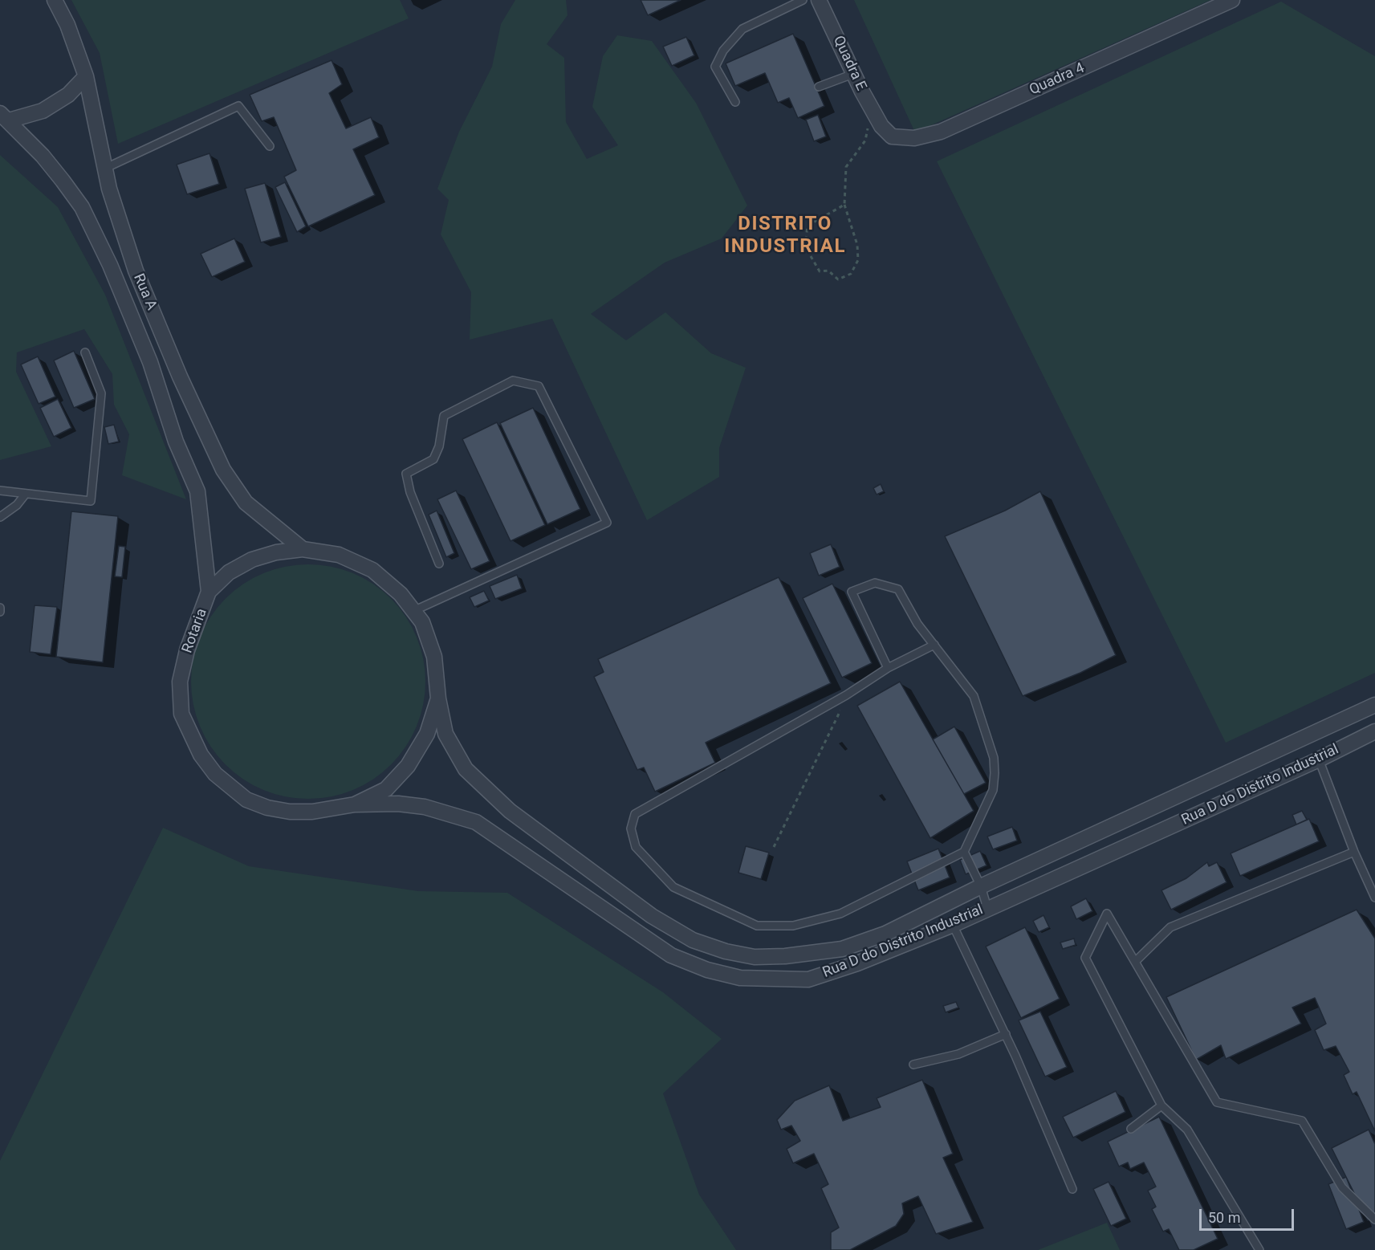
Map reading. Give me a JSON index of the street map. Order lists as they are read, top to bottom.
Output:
{
  "streets": {
    "street": [
      "Quadra E",
      "Quadra 4",
      "Rua A",
      "Rotaria",
      "Rua D do Distrito Industrial"
    ]
  },
  "crossings": [
    ["Quadra E", "Quadra 4"],
    ["Rua A", "Rotaria"],
    ["Rotaria", "Rua D do Distrito Industrial"]
  ],
  "districts": ["DISTRITO INDUSTRIAL"],
  "scale_bar": "50 m"
}
